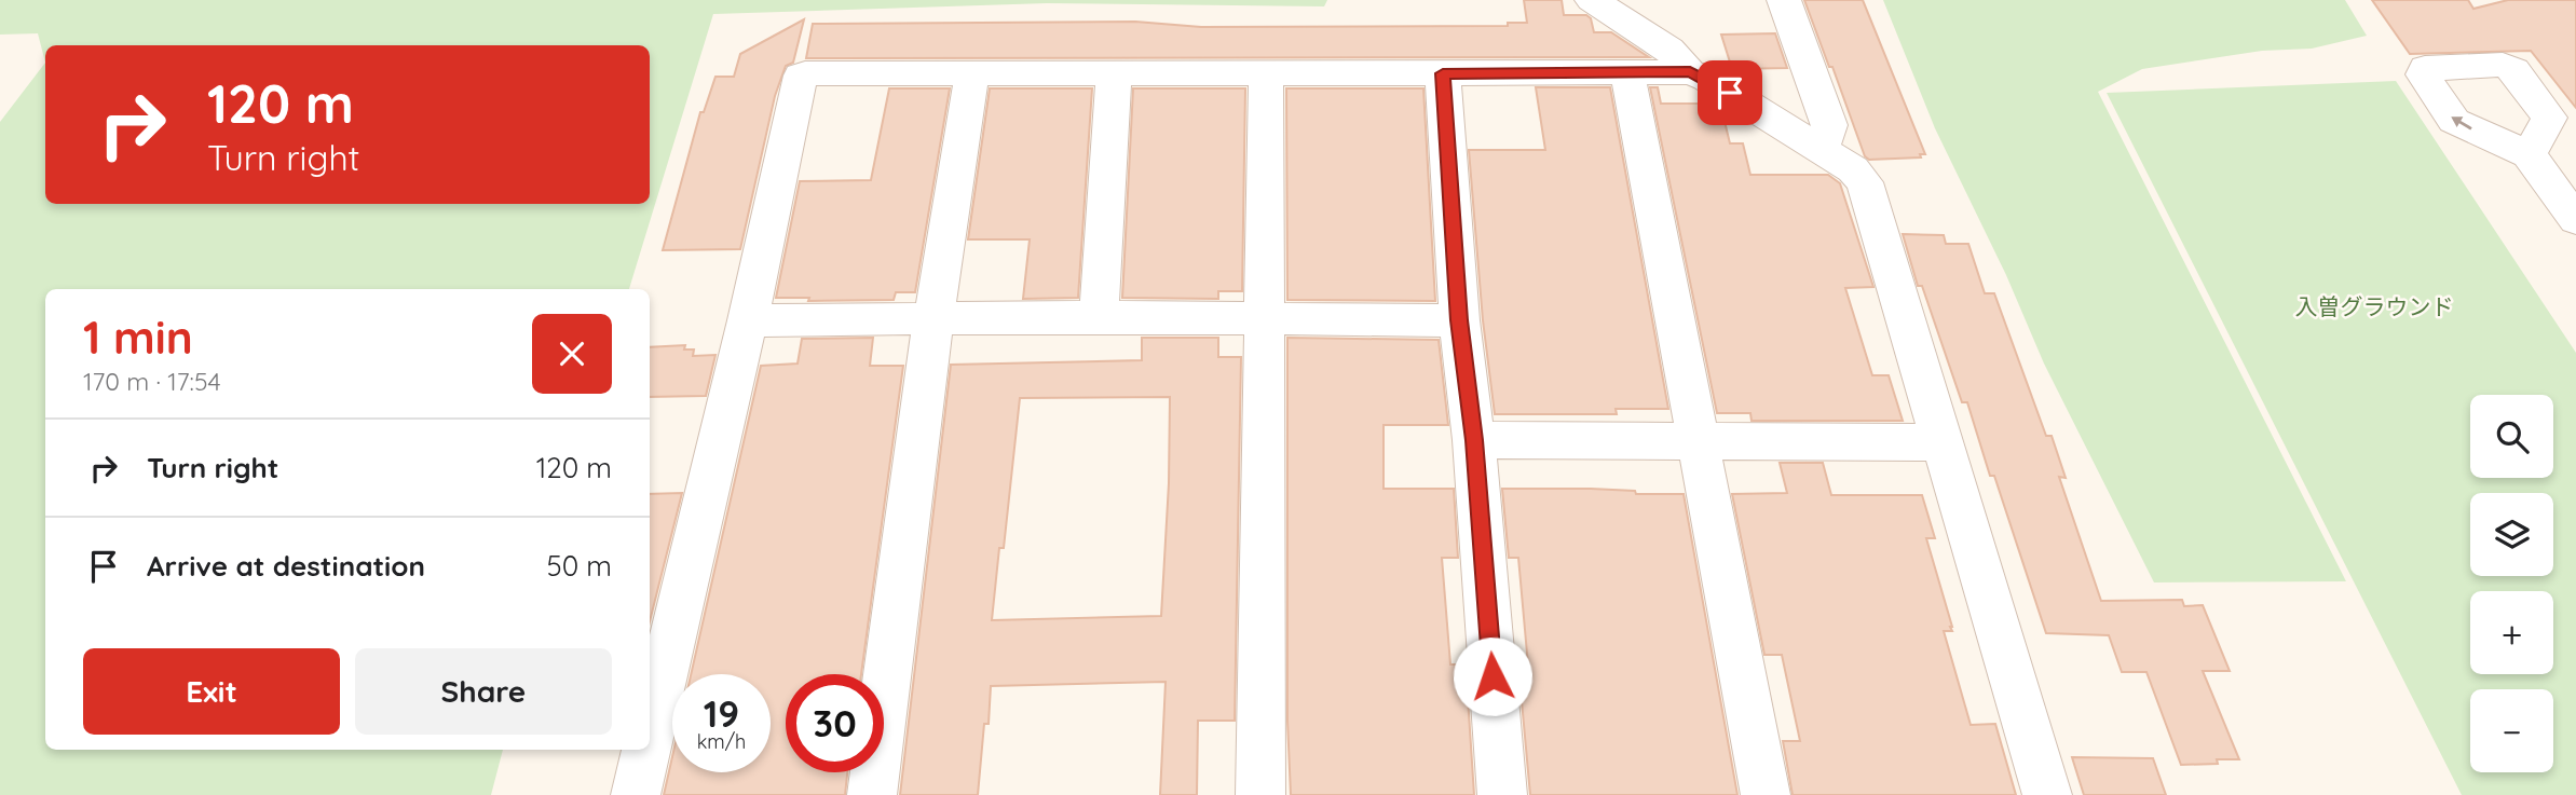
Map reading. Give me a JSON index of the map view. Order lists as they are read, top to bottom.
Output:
{
  "parks": ["入曽グラウンド"],
  "page": {
    "turn": ["120 m", "Turn right"],
    "heading": ["1 min", "170 m · 17:54"],
    "map_buttons": ["+", "−"],
    "list": [
      {
        "name": "Turn right",
        "value": "120 m"
      },
      {
        "name": "Arrive at destination",
        "value": "50 m"
      }
    ],
    "buttons": ["Exit", "Share"],
    "speed": "19 km/h",
    "limit": "30"
  }
}
